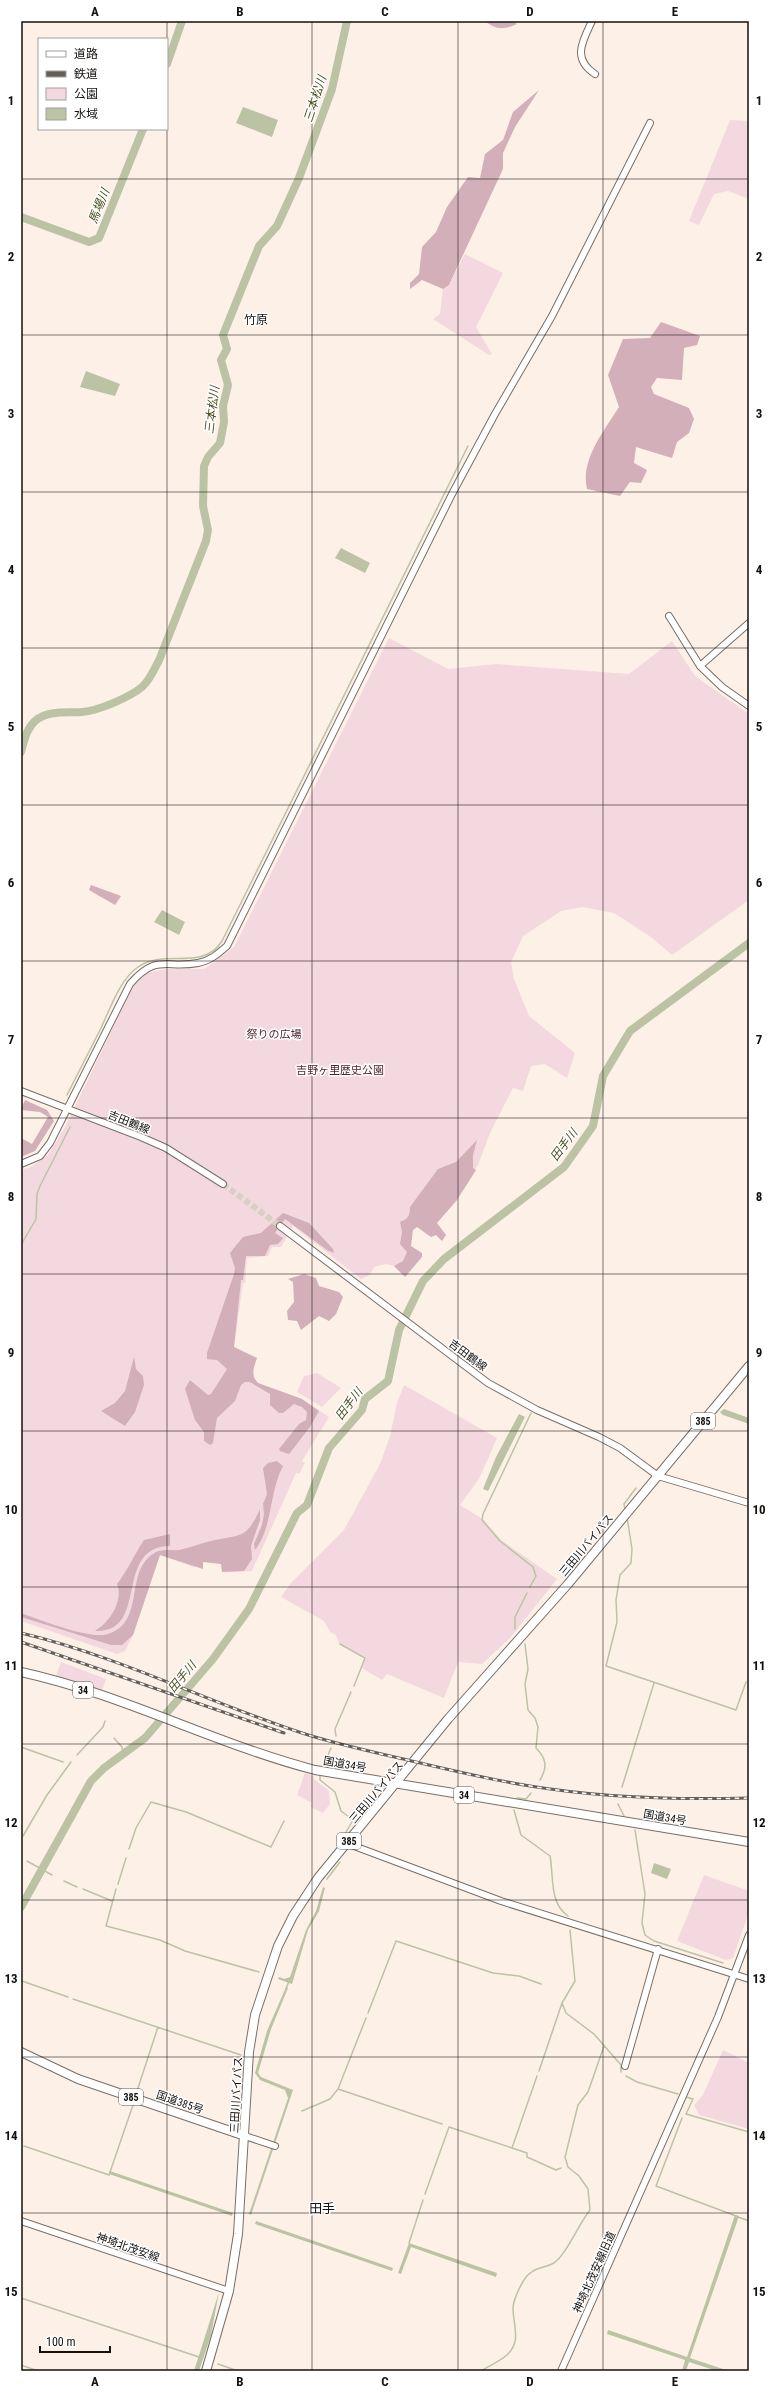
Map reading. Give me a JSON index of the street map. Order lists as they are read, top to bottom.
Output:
{
  "streets": {
    "highway": [
      "385",
      "三田川バイパス",
      "34",
      "国道34号",
      "国道385号"
    ],
    "street": ["吉田鶴線", "神埼北茂安線", "神埼北茂安線旧道"]
  },
  "crossings": [
    ["吉田鶴線", "385"],
    ["吉田鶴線", "三田川バイパス"],
    ["385", "三田川バイパス"],
    ["三田川バイパス", "国道34号"],
    ["三田川バイパス", "国道385号"],
    ["三田川バイパス", "神埼北茂安線"]
  ],
  "districts": ["竹原", "田手"],
  "water": ["三本松川", "馬場川", "田手川"],
  "parks": ["祭りの広場", "吉野ヶ里歴史公園"],
  "legend": [
    "道路",
    "鉄道",
    "公園",
    "水域"
  ],
  "scale_bar": "100 m",
  "grid": {
    "columns": [
      "A",
      "B",
      "C",
      "D",
      "E"
    ],
    "rows": [
      "1",
      "2",
      "3",
      "4",
      "5",
      "6",
      "7",
      "8",
      "9",
      "10",
      "11",
      "12",
      "13",
      "14",
      "15"
    ]
  }
}
